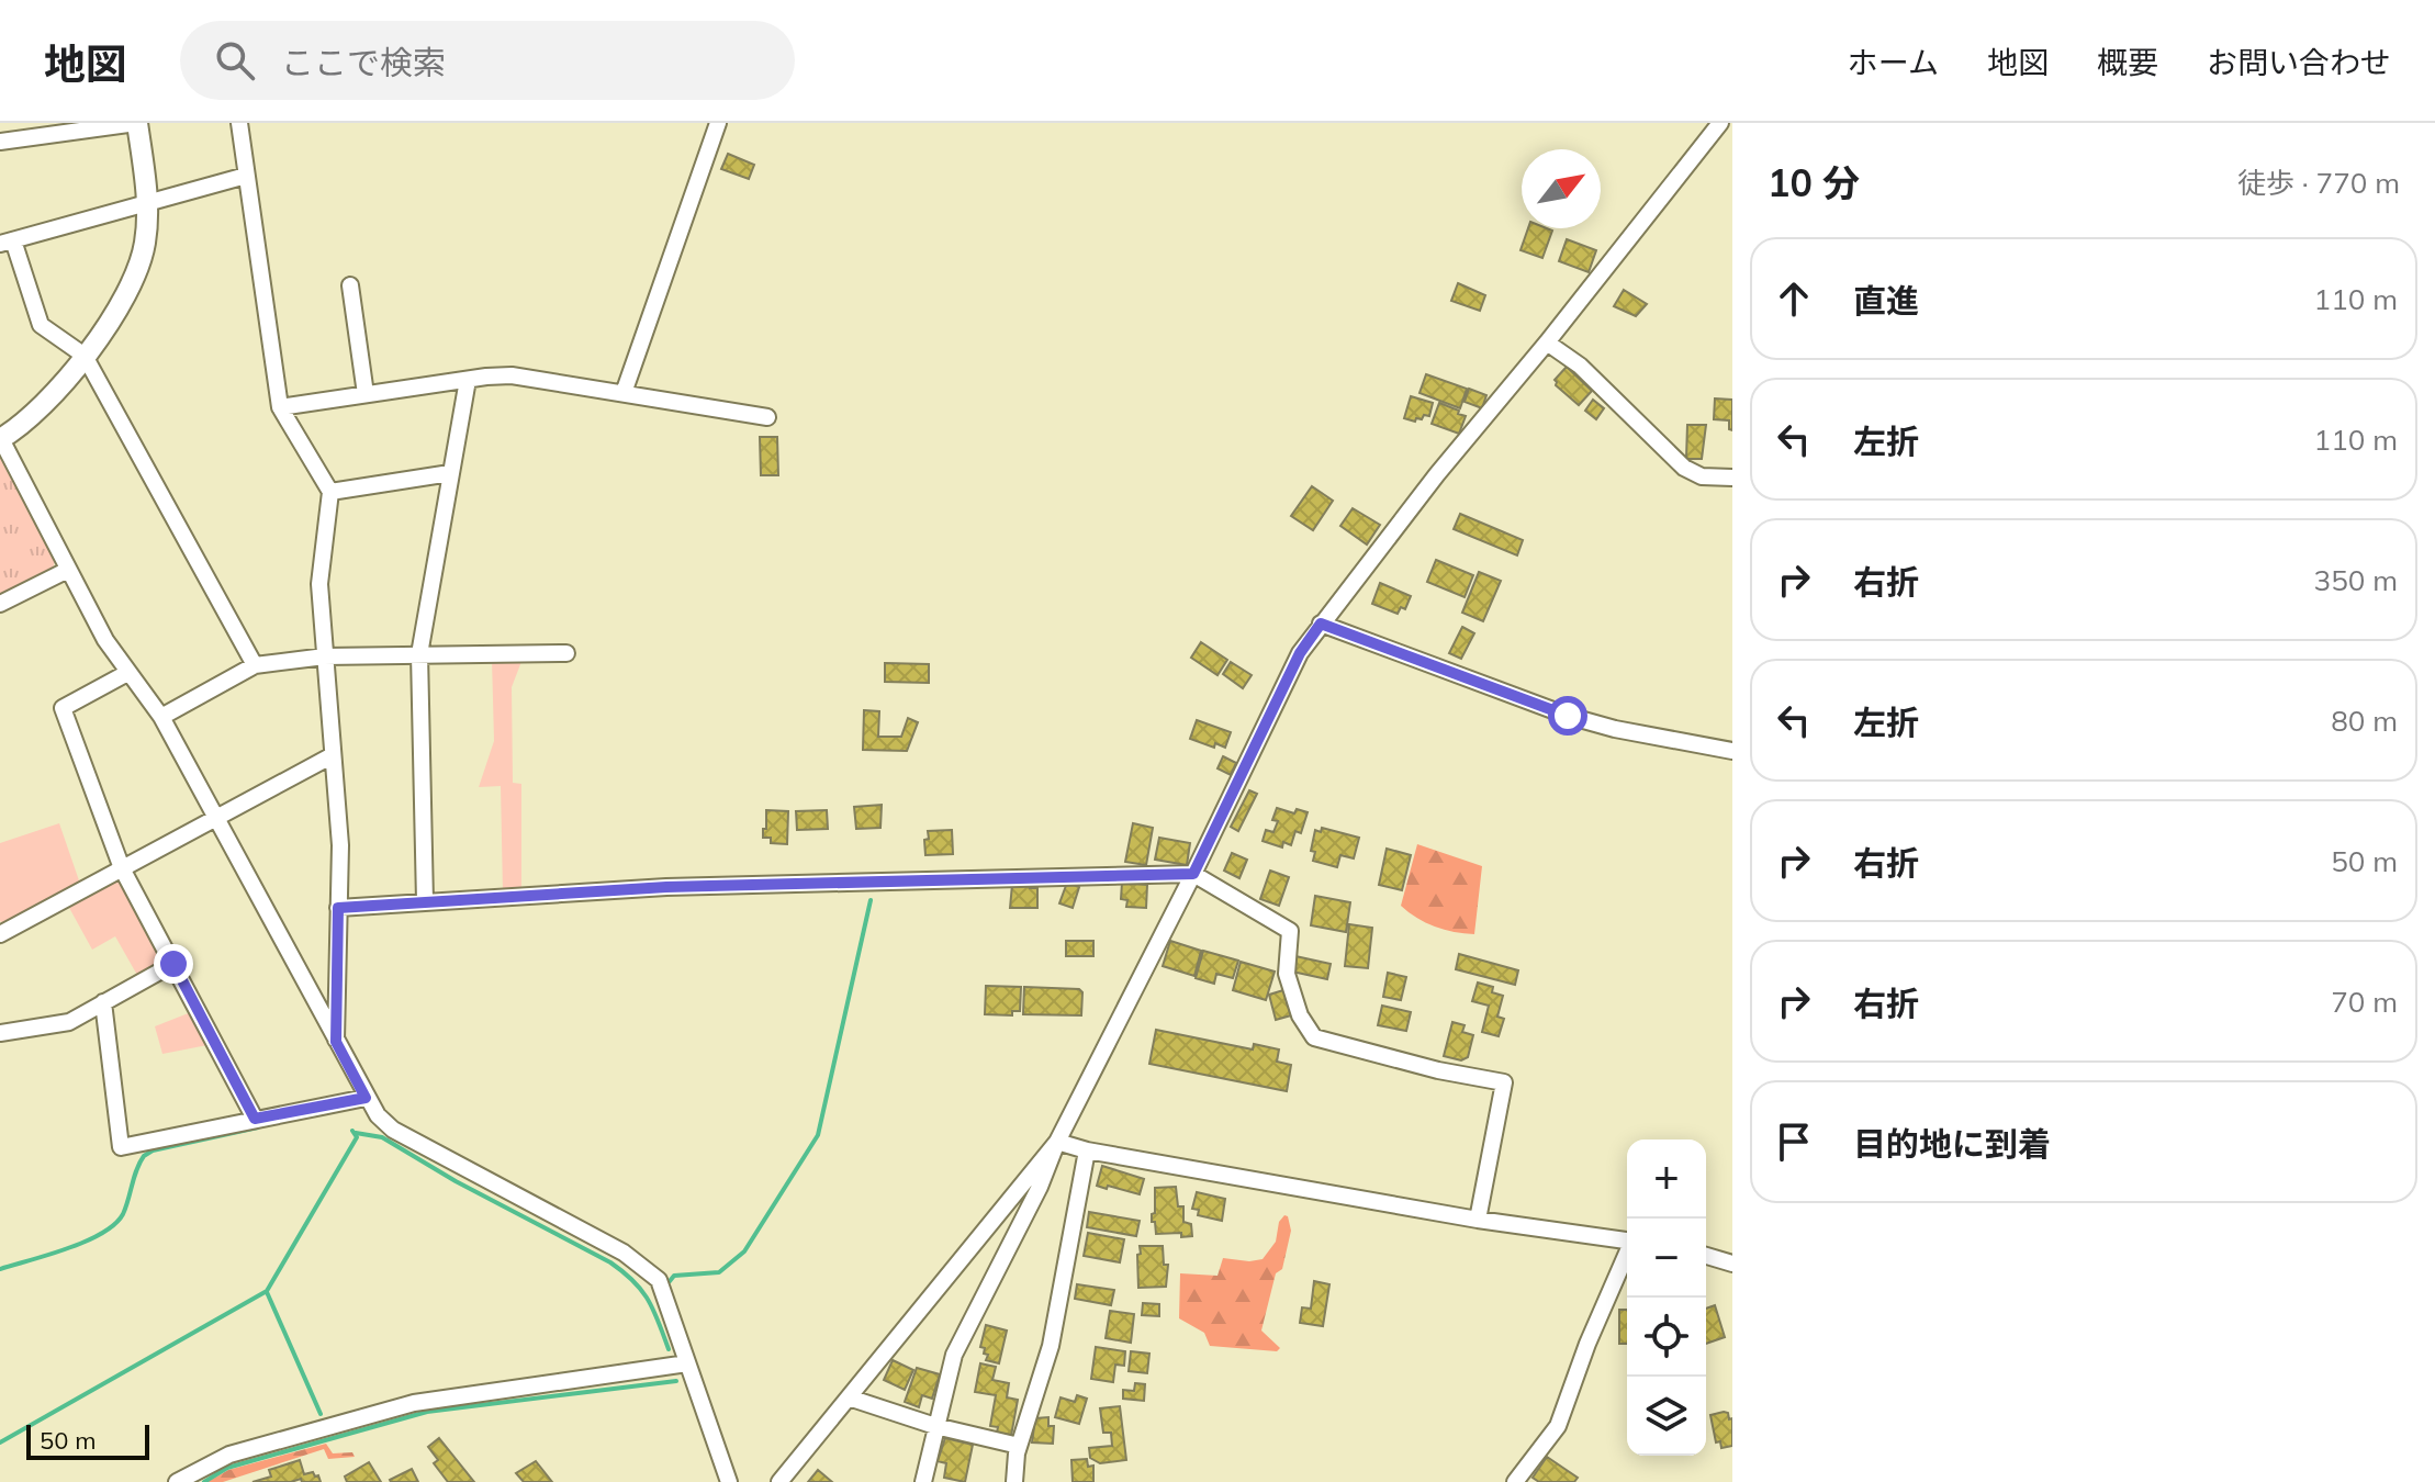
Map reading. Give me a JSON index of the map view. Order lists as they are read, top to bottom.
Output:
{
  "scale_bar": "50 m",
  "north": "top right",
  "page": {
    "header": "地図",
    "search": "ここで検索",
    "nav": [
      "ホーム",
      "地図",
      "概要",
      "お問い合わせ"
    ],
    "heading": ["10 分", "徒歩 · 770 m"],
    "list": [
      ["直進", "110 m"],
      ["左折", "110 m"],
      ["右折", "350 m"],
      ["左折", "80 m"],
      ["右折", "50 m"],
      ["右折", "70 m"],
      "目的地に到着"
    ],
    "map_buttons": ["+", "−"],
    "scale": "50 m"
  }
}
